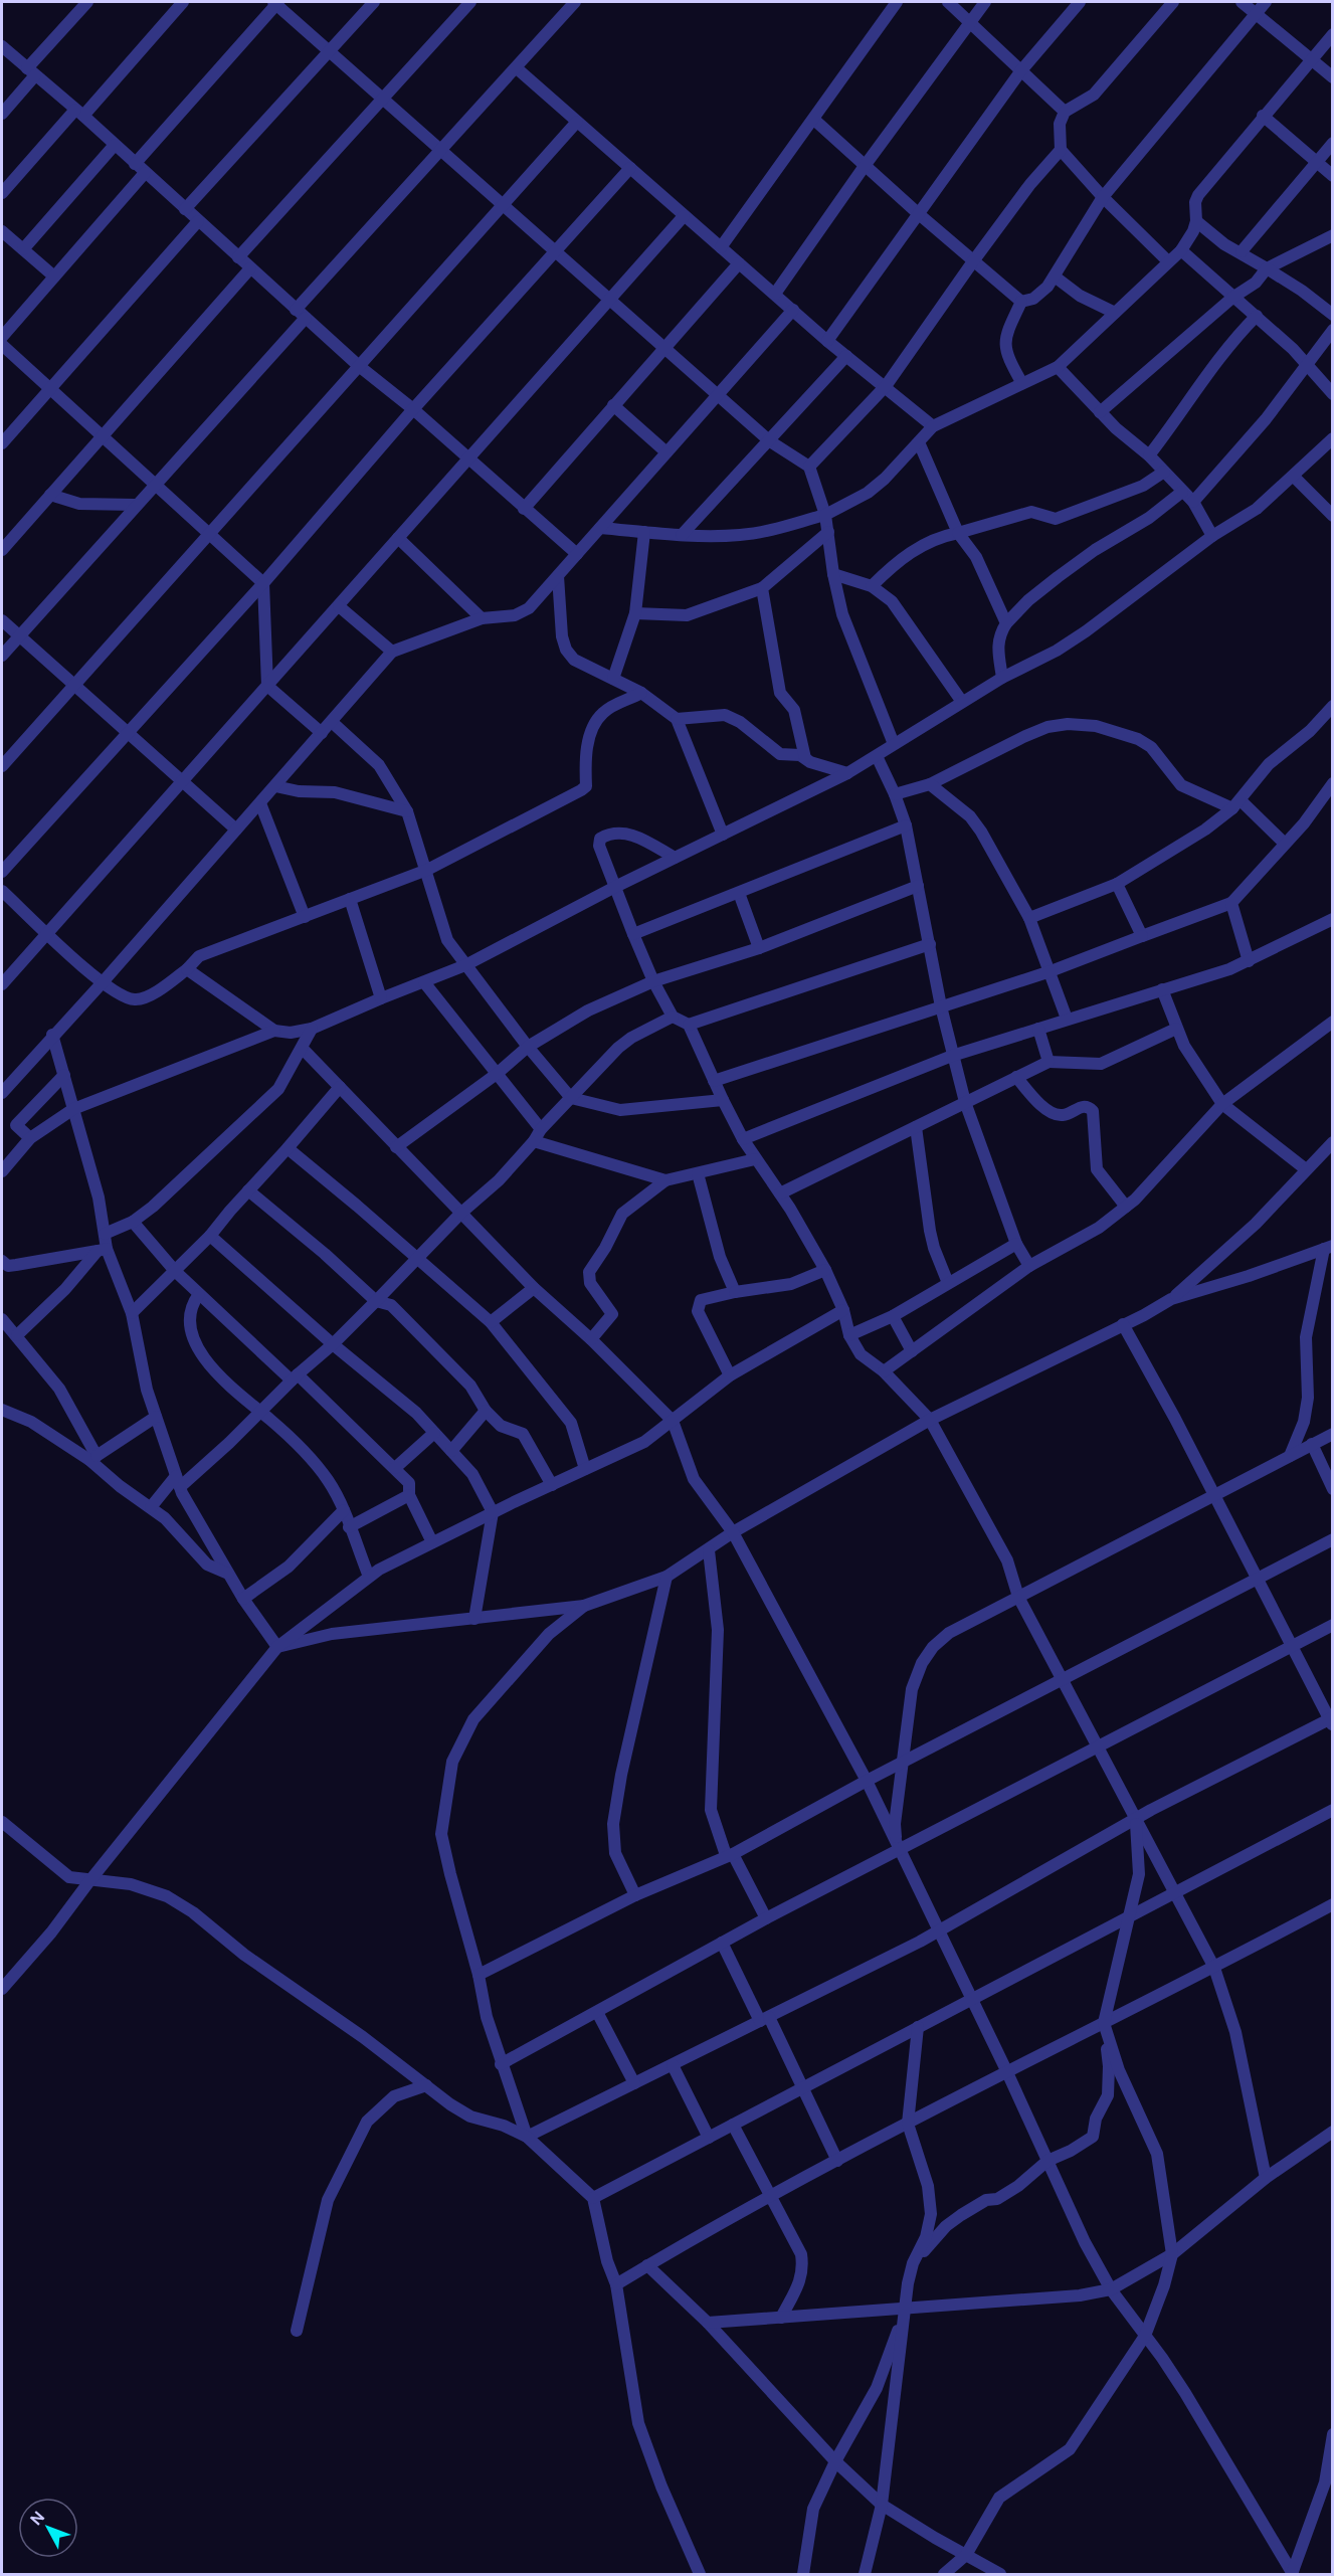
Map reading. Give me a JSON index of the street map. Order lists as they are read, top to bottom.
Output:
{
  "north": "top left"
}
